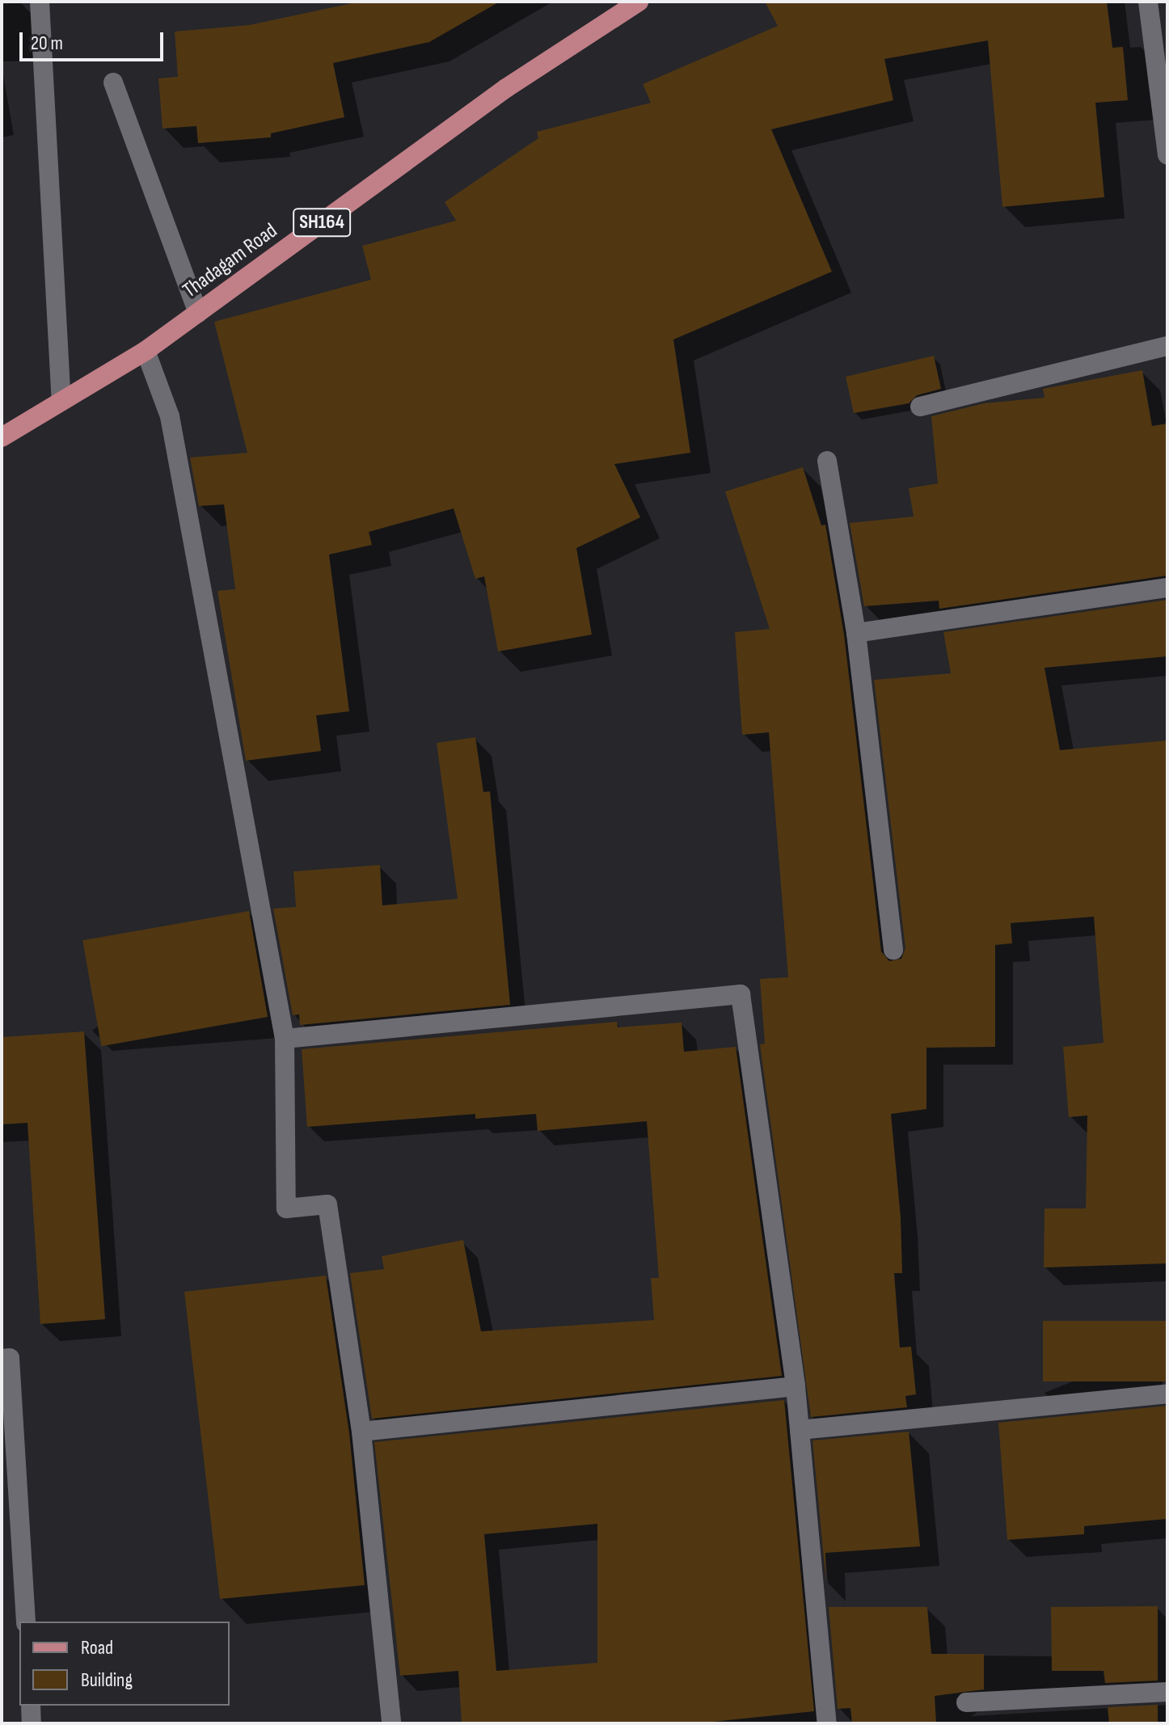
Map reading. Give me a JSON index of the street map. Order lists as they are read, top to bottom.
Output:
{
  "streets": {
    "main road": ["SH164", "Thadagam Road"]
  },
  "legend": ["Road", "Building"],
  "scale_bar": "20 m"
}
